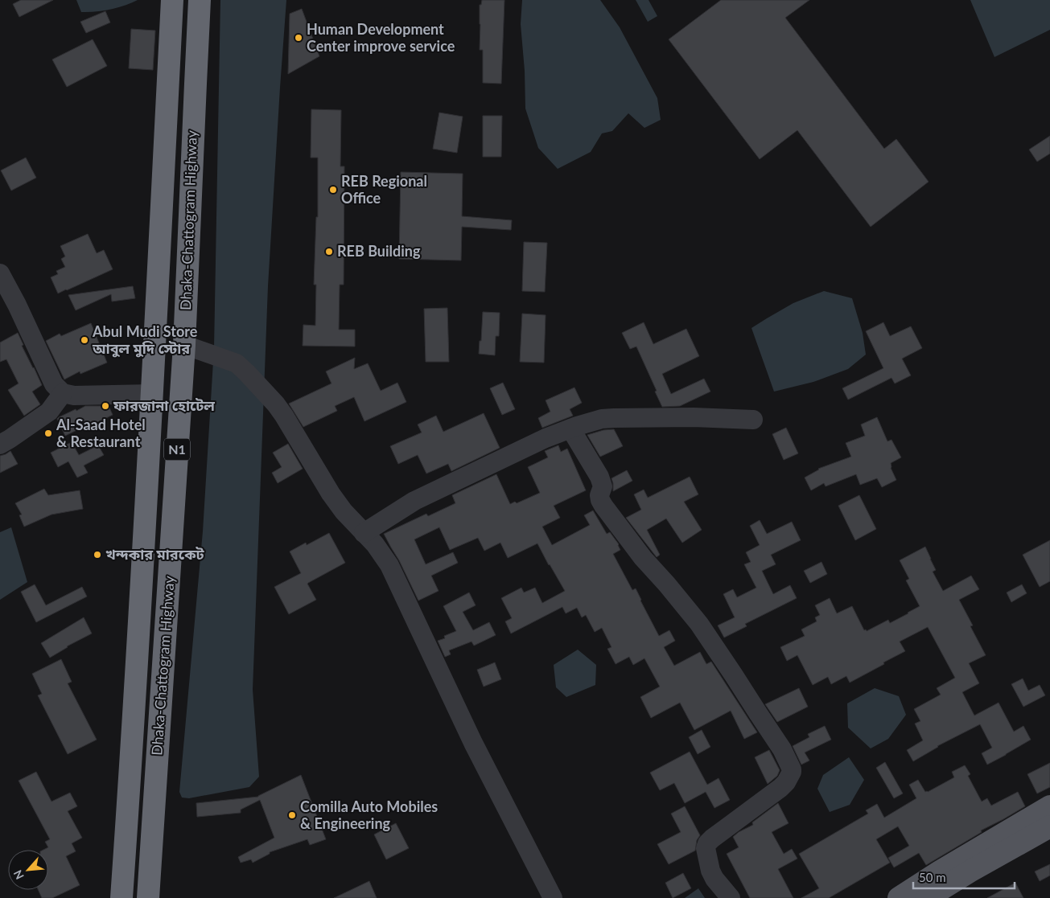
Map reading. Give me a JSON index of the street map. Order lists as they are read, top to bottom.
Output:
{
  "streets": {
    "highway": ["Dhaka-Chattogram Highway", "N1"]
  },
  "places": [
    "Human Development Center improve service",
    "REB Regional Office",
    "REB Building",
    "Abul Mudi Store আবুল মুদি স্টোর",
    "ফারজানা হোটেল",
    "Al-Saad Hotel & Restaurant",
    "খন্দকার মারকেট",
    "Comilla Auto Mobiles & Engineering"
  ],
  "scale_bar": "50 m",
  "north": "bottom left"
}
